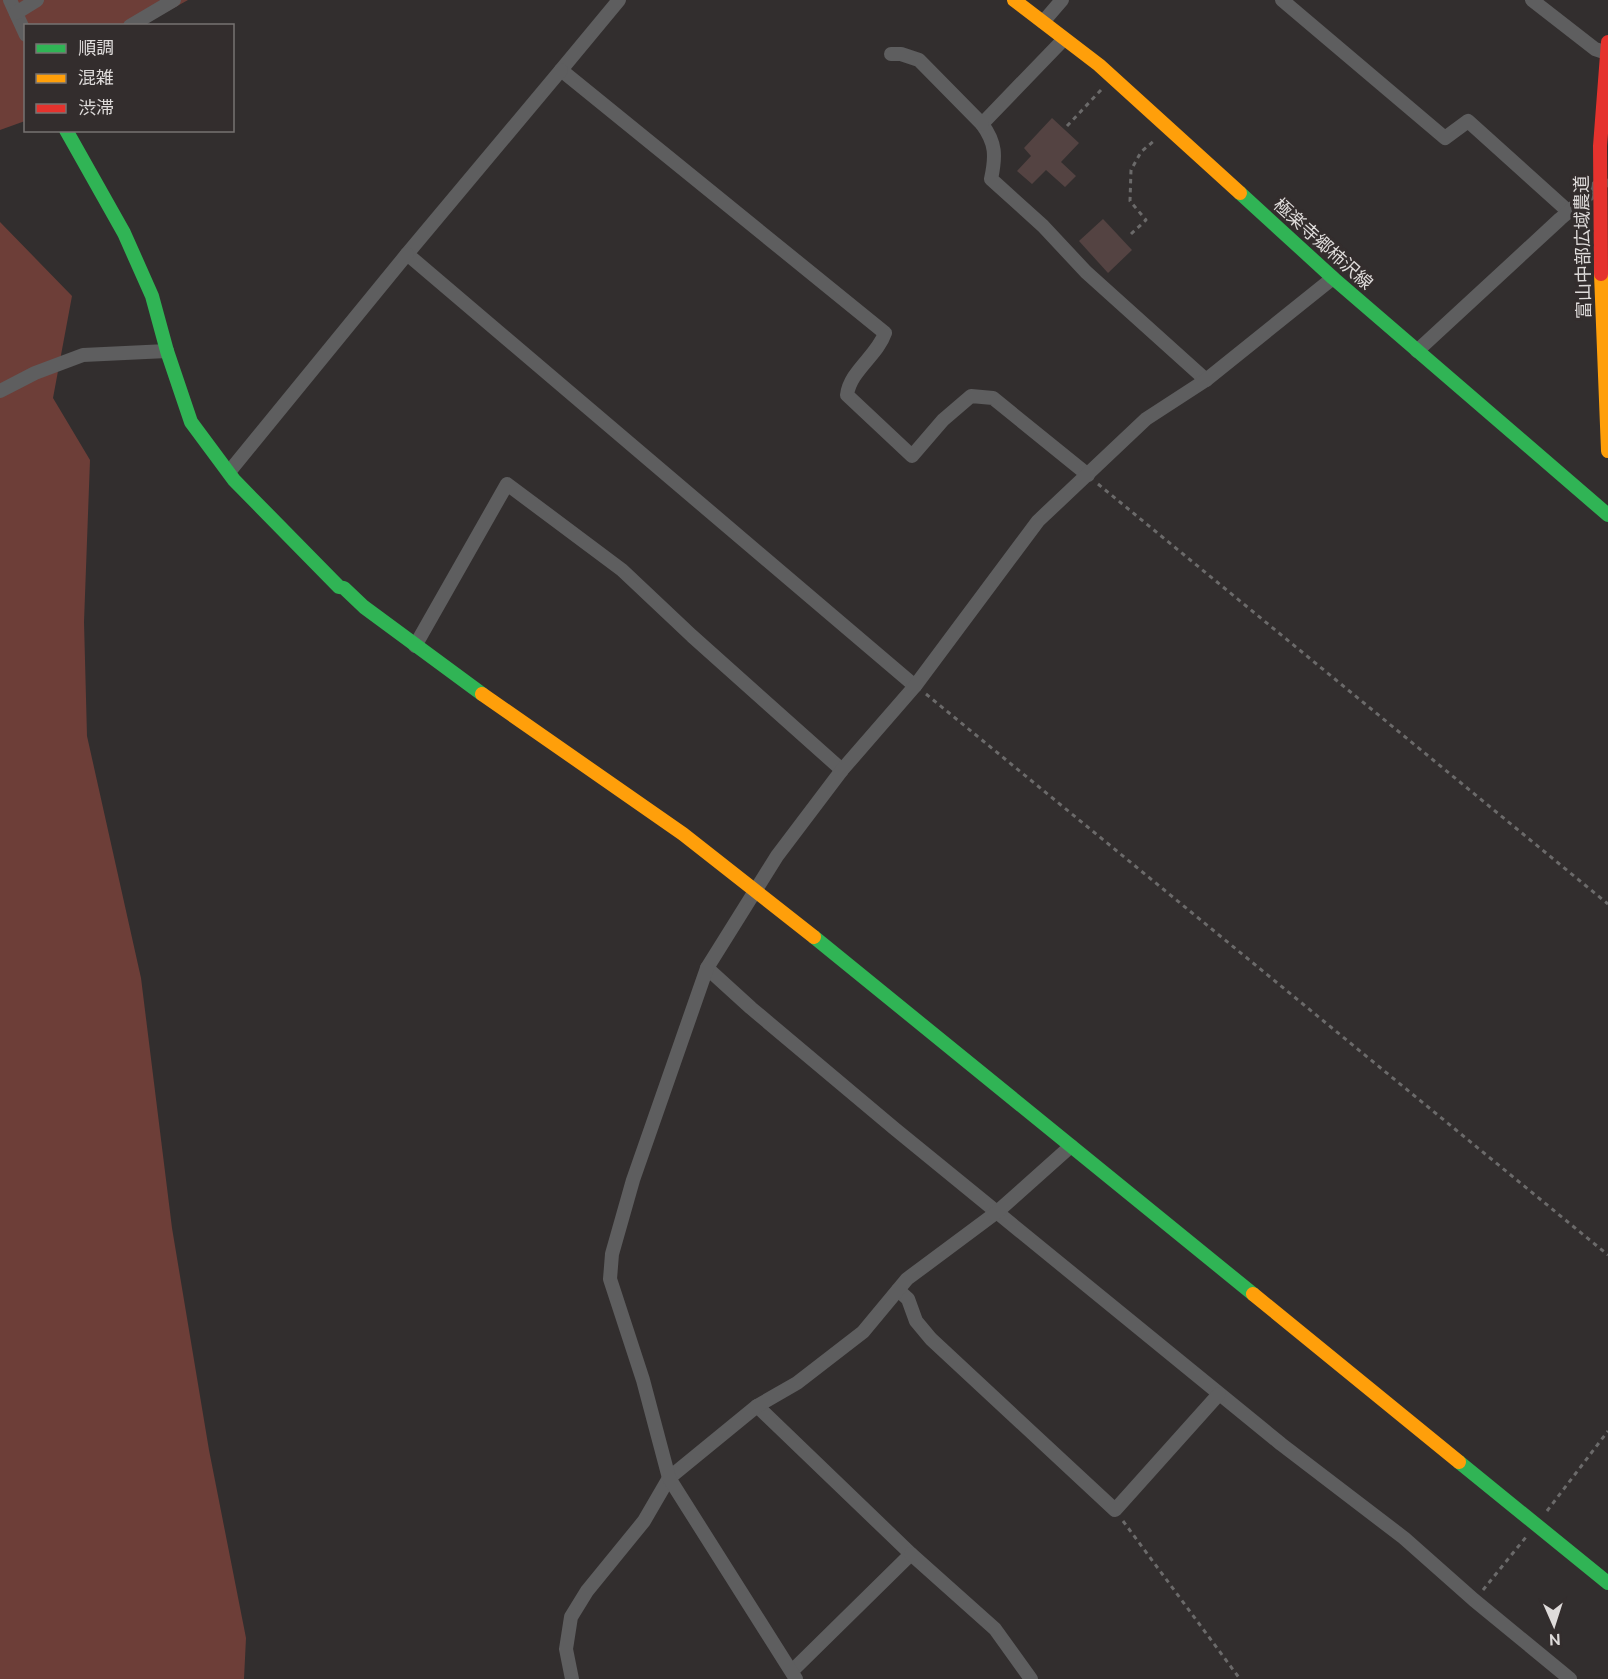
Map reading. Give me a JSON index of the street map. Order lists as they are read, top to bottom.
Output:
{
  "streets": {
    "street": ["極楽寺郷柿沢線", "富山中部広域農道"]
  },
  "legend": ["順調", "混雑", "渋滞"],
  "north": "bottom"
}
